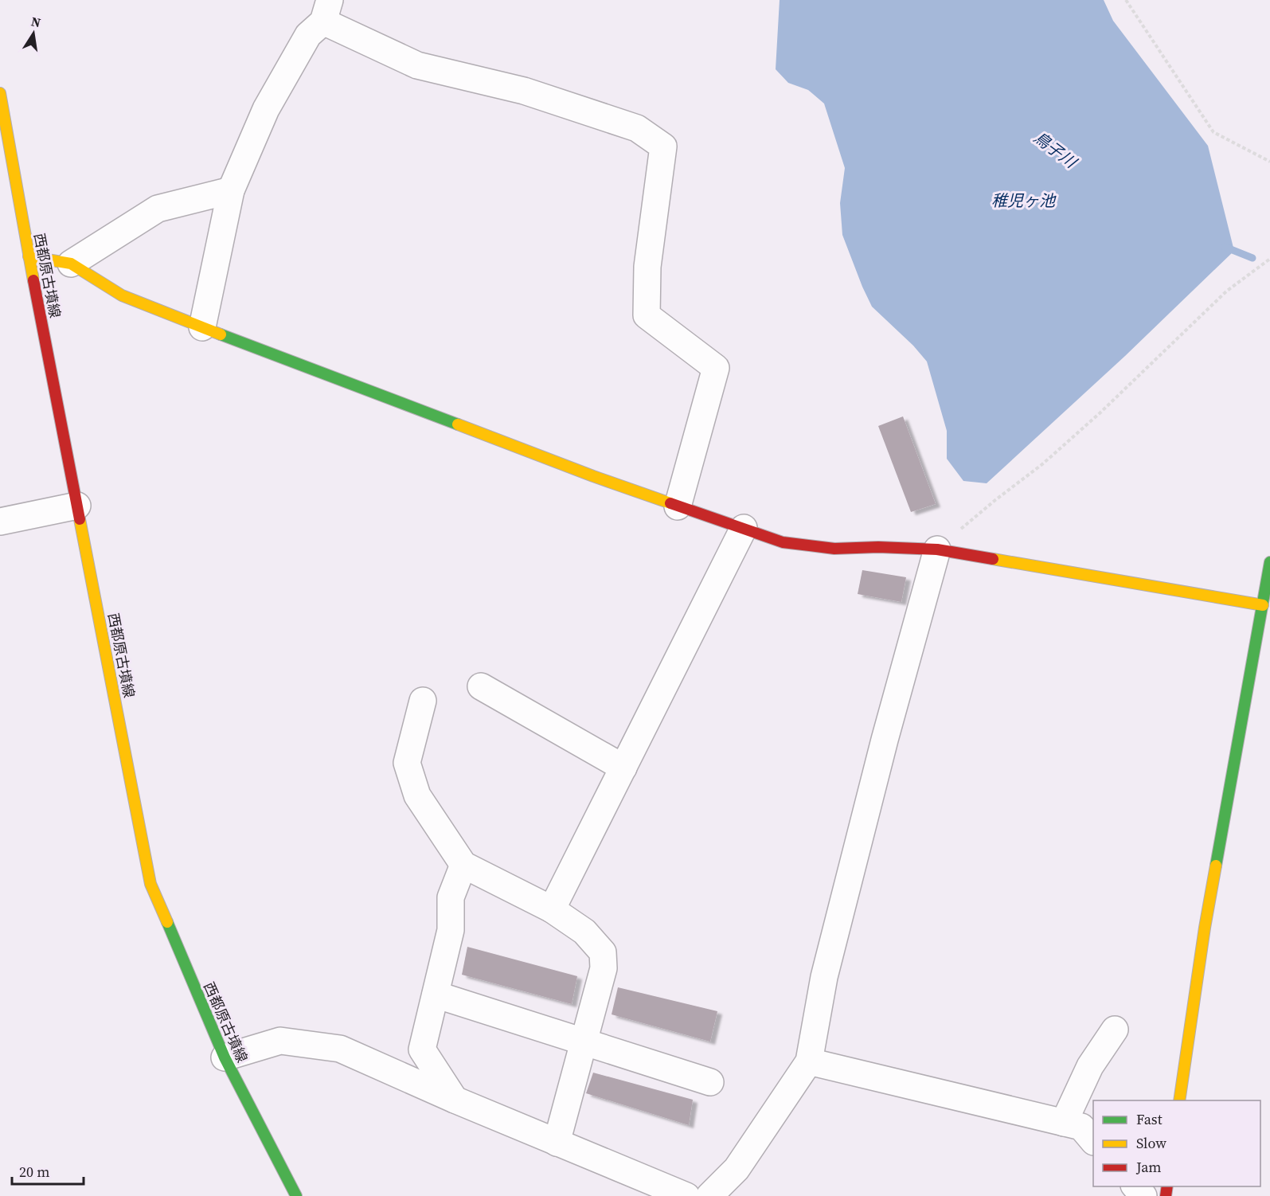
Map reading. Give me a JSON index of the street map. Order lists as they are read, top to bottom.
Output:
{
  "streets": {
    "street": ["西都原古墳線"]
  },
  "water": ["鳥子川", "稚児ヶ池"],
  "legend": ["Fast", "Slow", "Jam"],
  "scale_bar": "20 m",
  "north": "top"
}
